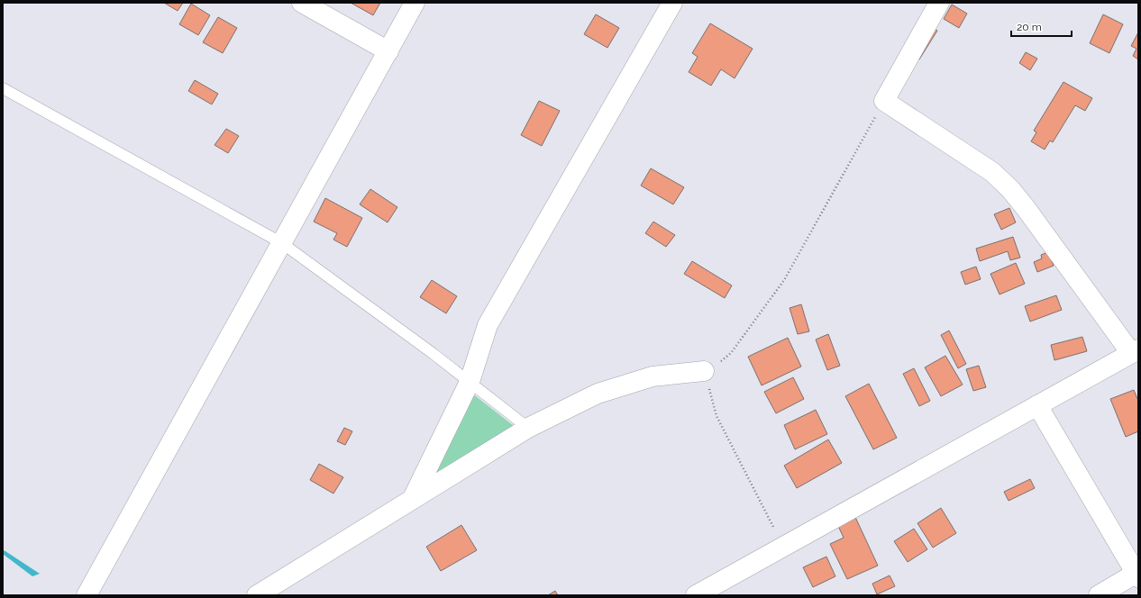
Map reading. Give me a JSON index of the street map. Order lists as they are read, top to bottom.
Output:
{
  "scale_bar": "20 m"
}
